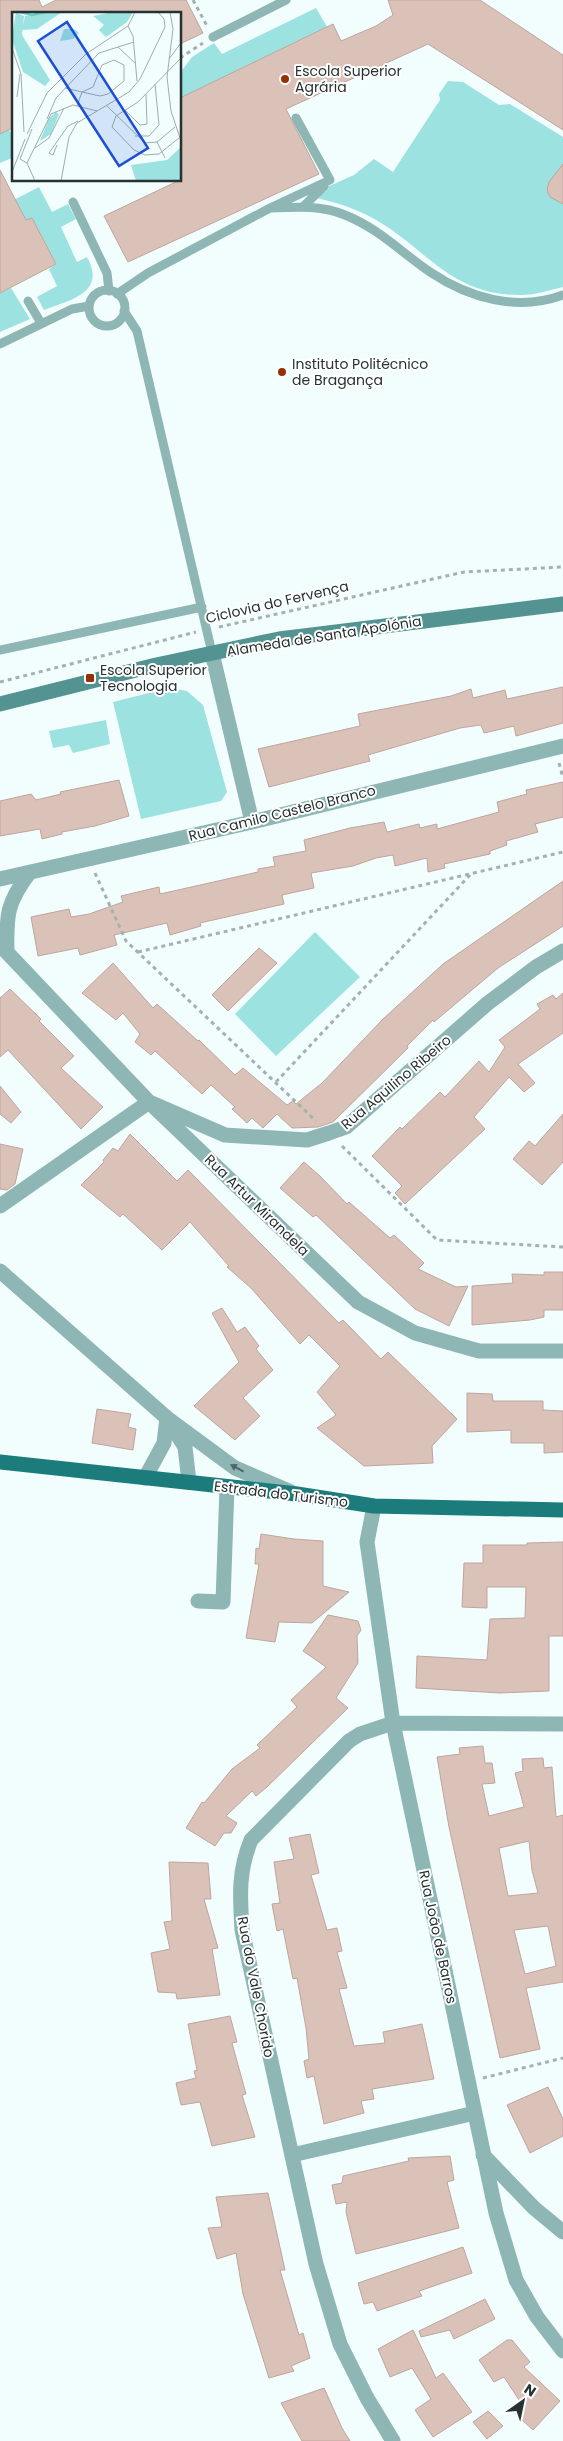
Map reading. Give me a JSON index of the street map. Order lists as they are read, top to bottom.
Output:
{
  "streets": {
    "main road": ["Estrada do Turismo"],
    "street": [
      "Alameda de Santa Apolónia",
      "Rua Camilo Castelo Branco",
      "Rua Aquilino Ribeiro",
      "Rua Artur Mirandela",
      "Rua João de Barros",
      "Rua do Vale Chorido"
    ],
    "path": ["Ciclovia do Fervença"]
  },
  "crossings": [
    ["Rua Camilo Castelo Branco", "Rua Artur Mirandela"],
    ["Rua Aquilino Ribeiro", "Rua Artur Mirandela"],
    ["Estrada do Turismo", "Rua João de Barros"],
    ["Rua João de Barros", "Rua do Vale Chorido"]
  ],
  "places": {
    "other": ["Escola Superior Agrária", "Instituto Politécnico de Bragança"],
    "transit": ["Escola Superior Tecnologia"]
  },
  "north": "top right"
}
